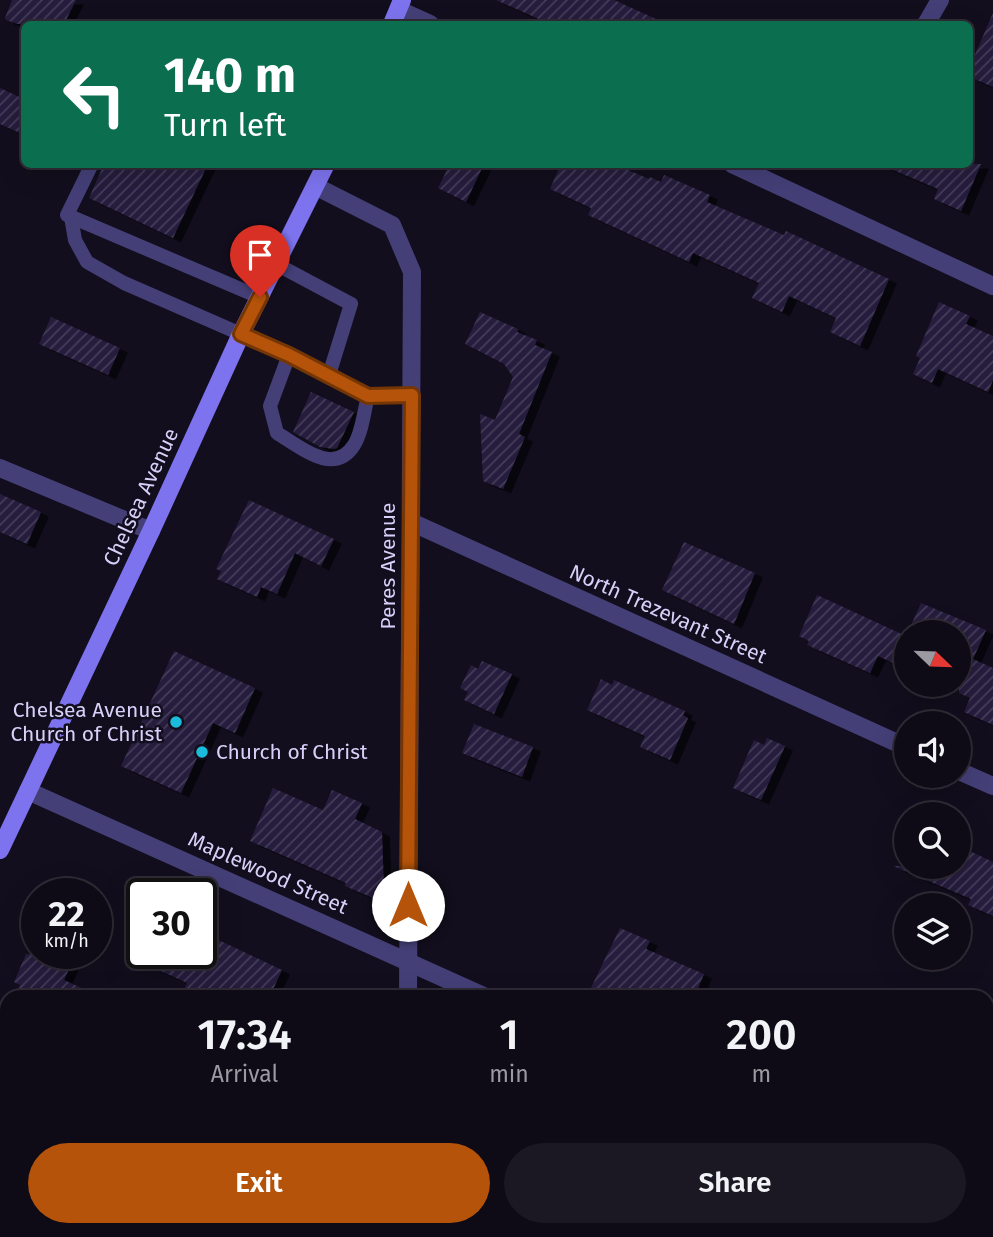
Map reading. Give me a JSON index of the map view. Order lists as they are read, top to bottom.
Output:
{
  "streets": {
    "main road": ["Chelsea Avenue"],
    "street": ["Peres Avenue", "North Trezevant Street", "Maplewood Street"]
  },
  "crossings": [
    ["Chelsea Avenue", "Peres Avenue"],
    ["Chelsea Avenue", "Maplewood Street"],
    ["Peres Avenue", "North Trezevant Street"],
    ["Peres Avenue", "Maplewood Street"]
  ],
  "places": ["Chelsea Avenue Church of Christ", "Church of Christ"],
  "north": "bottom right",
  "page": {
    "turn": ["140 m", "Turn left"],
    "speed": "22 km/h",
    "limit": "30",
    "eta": [
      "17:34",
      "Arrival",
      "1",
      "min",
      "200",
      "m"
    ],
    "buttons": ["Exit", "Share"]
  }
}
